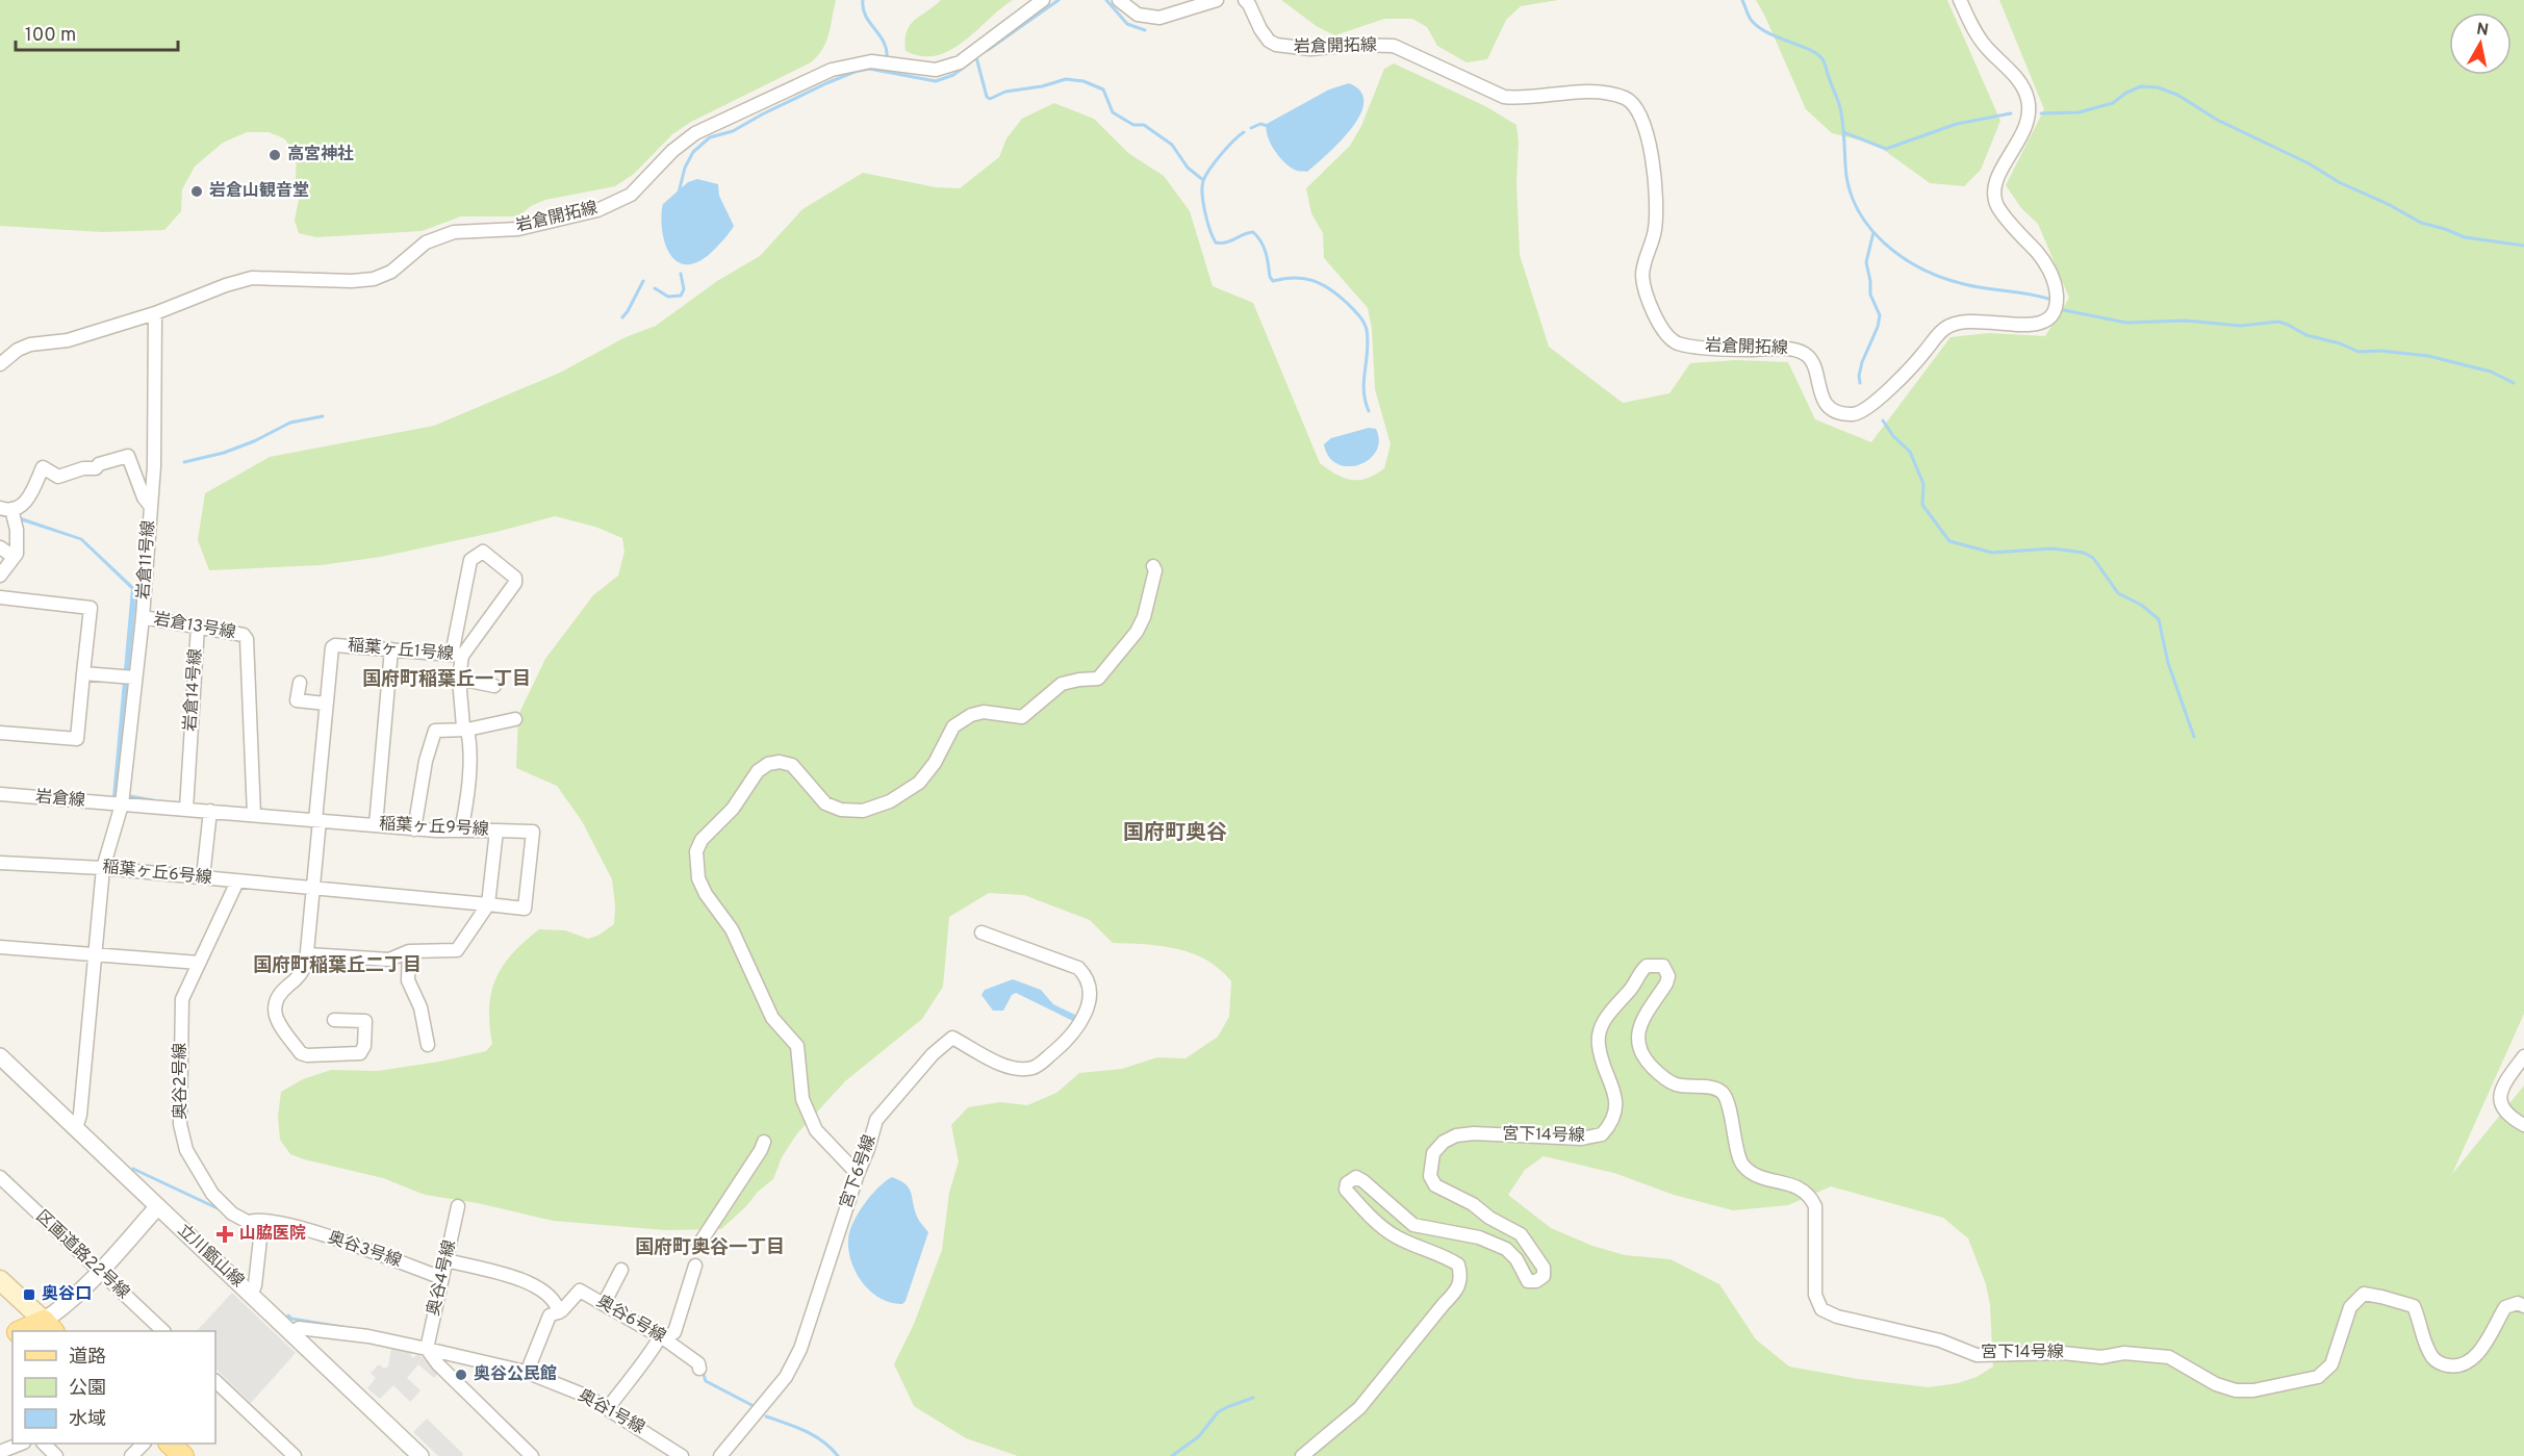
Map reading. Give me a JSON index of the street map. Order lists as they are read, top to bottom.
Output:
{
  "streets": {
    "street": [
      "岩倉開拓線",
      "岩倉11号線",
      "岩倉13号線",
      "稲葉ヶ丘1号線",
      "岩倉14号線",
      "岩倉線",
      "稲葉ヶ丘9号線",
      "稲葉ヶ丘6号線",
      "奥谷2号線",
      "宮下14号線",
      "宮下6号線",
      "奥谷3号線",
      "区画道路22号線",
      "立川甑山線",
      "奥谷4号線",
      "奥谷6号線",
      "奥谷1号線"
    ]
  },
  "crossings": [
    ["岩倉開拓線", "岩倉11号線"],
    ["岩倉11号線", "岩倉13号線"],
    ["岩倉11号線", "岩倉線"],
    ["岩倉11号線", "稲葉ヶ丘9号線"],
    ["岩倉11号線", "稲葉ヶ丘6号線"],
    ["岩倉11号線", "立川甑山線"],
    ["岩倉13号線", "岩倉14号線"],
    ["岩倉13号線", "稲葉ヶ丘9号線"],
    ["稲葉ヶ丘1号線", "稲葉ヶ丘9号線"],
    ["稲葉ヶ丘1号線", "稲葉ヶ丘6号線"],
    ["岩倉14号線", "稲葉ヶ丘9号線"],
    ["岩倉線", "稲葉ヶ丘9号線"],
    ["稲葉ヶ丘6号線", "奥谷2号線"],
    ["奥谷2号線", "奥谷3号線"],
    ["奥谷2号線", "立川甑山線"],
    ["奥谷3号線", "奥谷4号線"],
    ["立川甑山線", "奥谷1号線"],
    ["奥谷4号線", "奥谷1号線"],
    ["奥谷6号線", "奥谷1号線"]
  ],
  "districts": [
    "国府町稲葉丘一丁目",
    "国府町奥谷",
    "国府町稲葉丘二丁目",
    "国府町奥谷一丁目"
  ],
  "places": {
    "other": ["高宮神社", "岩倉山観音堂", "奥谷公民館"],
    "health": ["山脇医院"],
    "transit": ["奥谷口"]
  },
  "legend": ["道路", "公園", "水域"],
  "scale_bar": "100 m",
  "north": "top"
}
